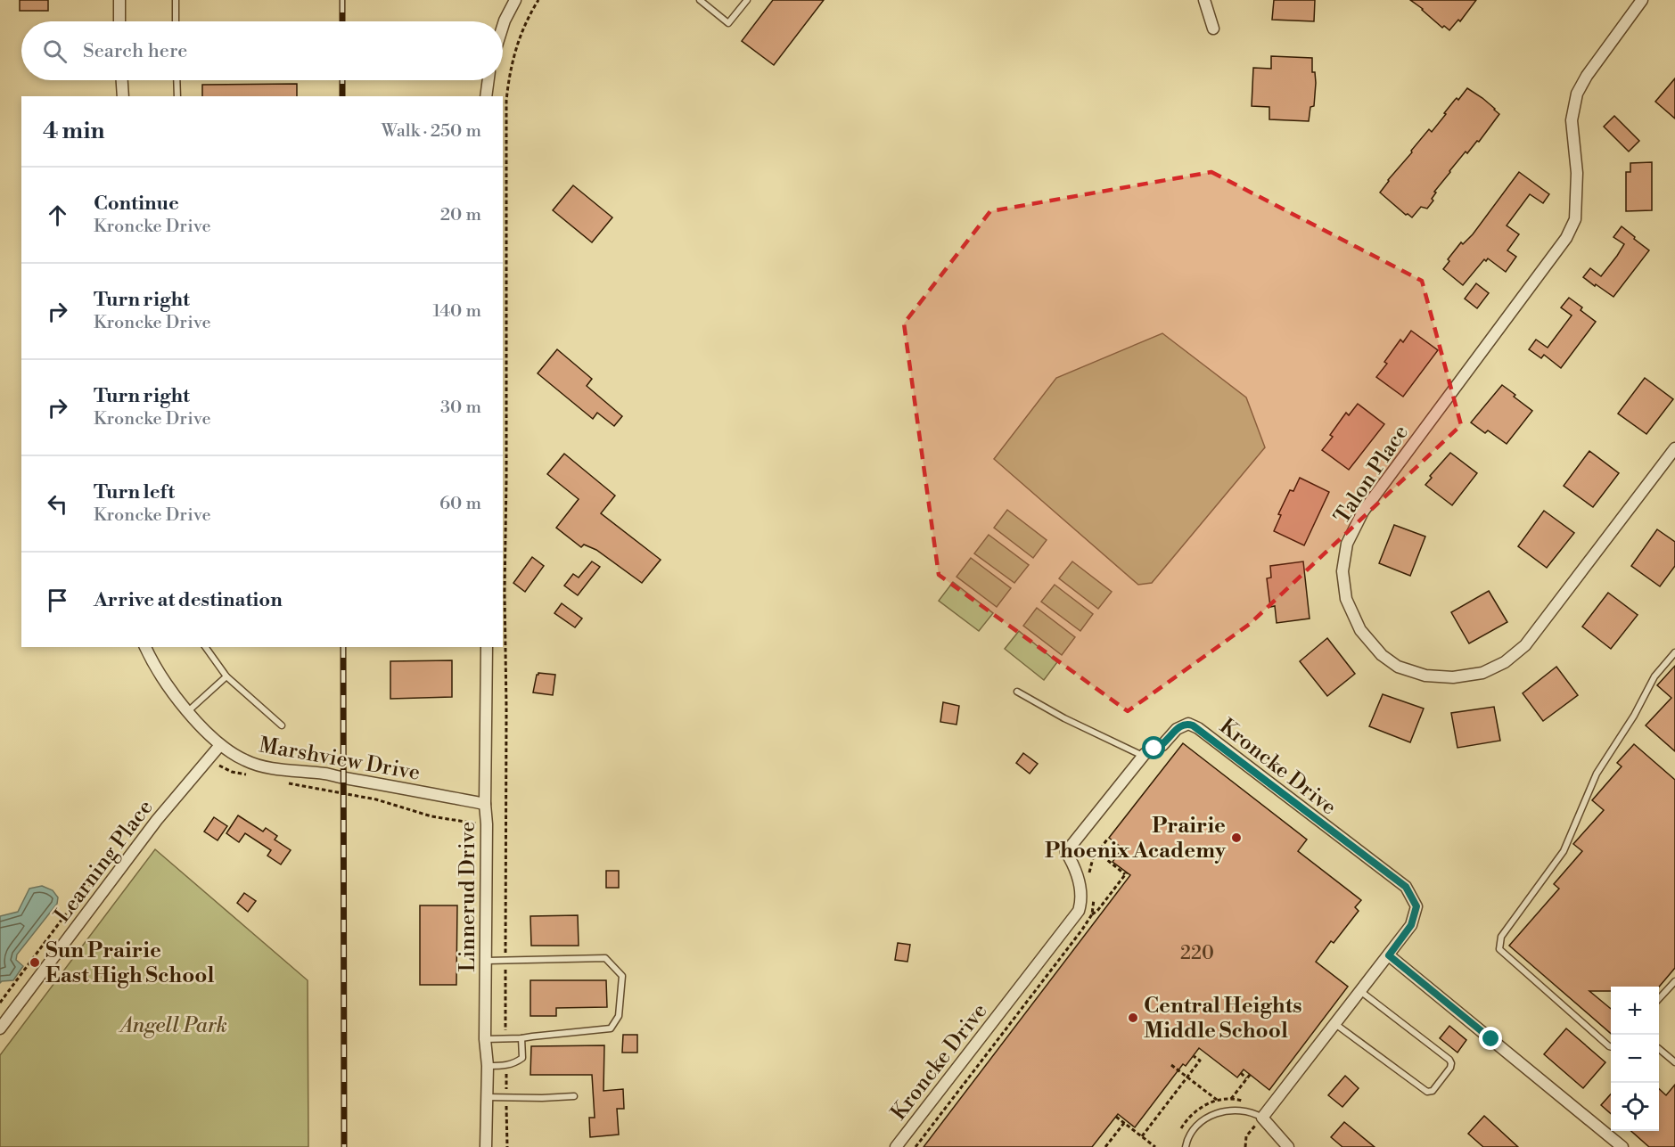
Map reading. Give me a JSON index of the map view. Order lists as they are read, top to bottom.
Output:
{
  "streets": {
    "street": [
      "Talon Place",
      "Marshview Drive",
      "Kroncke Drive",
      "Learning Place",
      "Linnerud Drive"
    ]
  },
  "crossings": [
    ["Marshview Drive", "Learning Place"],
    ["Marshview Drive", "Linnerud Drive"]
  ],
  "parks": ["Angell Park"],
  "places": ["Prairie Phoenix Academy", "Sun Prairie East High School", "Central Heights Middle School"],
  "house_numbers": ["220"],
  "page": {
    "search": "Search here",
    "heading": ["4 min", "Walk · 250 m"],
    "list": [
      ["Continue", "Kroncke Drive", "20 m"],
      ["Turn right", "Kroncke Drive", "140 m"],
      ["Turn right", "Kroncke Drive", "30 m"],
      ["Turn left", "Kroncke Drive", "60 m"],
      "Arrive at destination"
    ],
    "map_buttons": ["+", "−"]
  }
}
